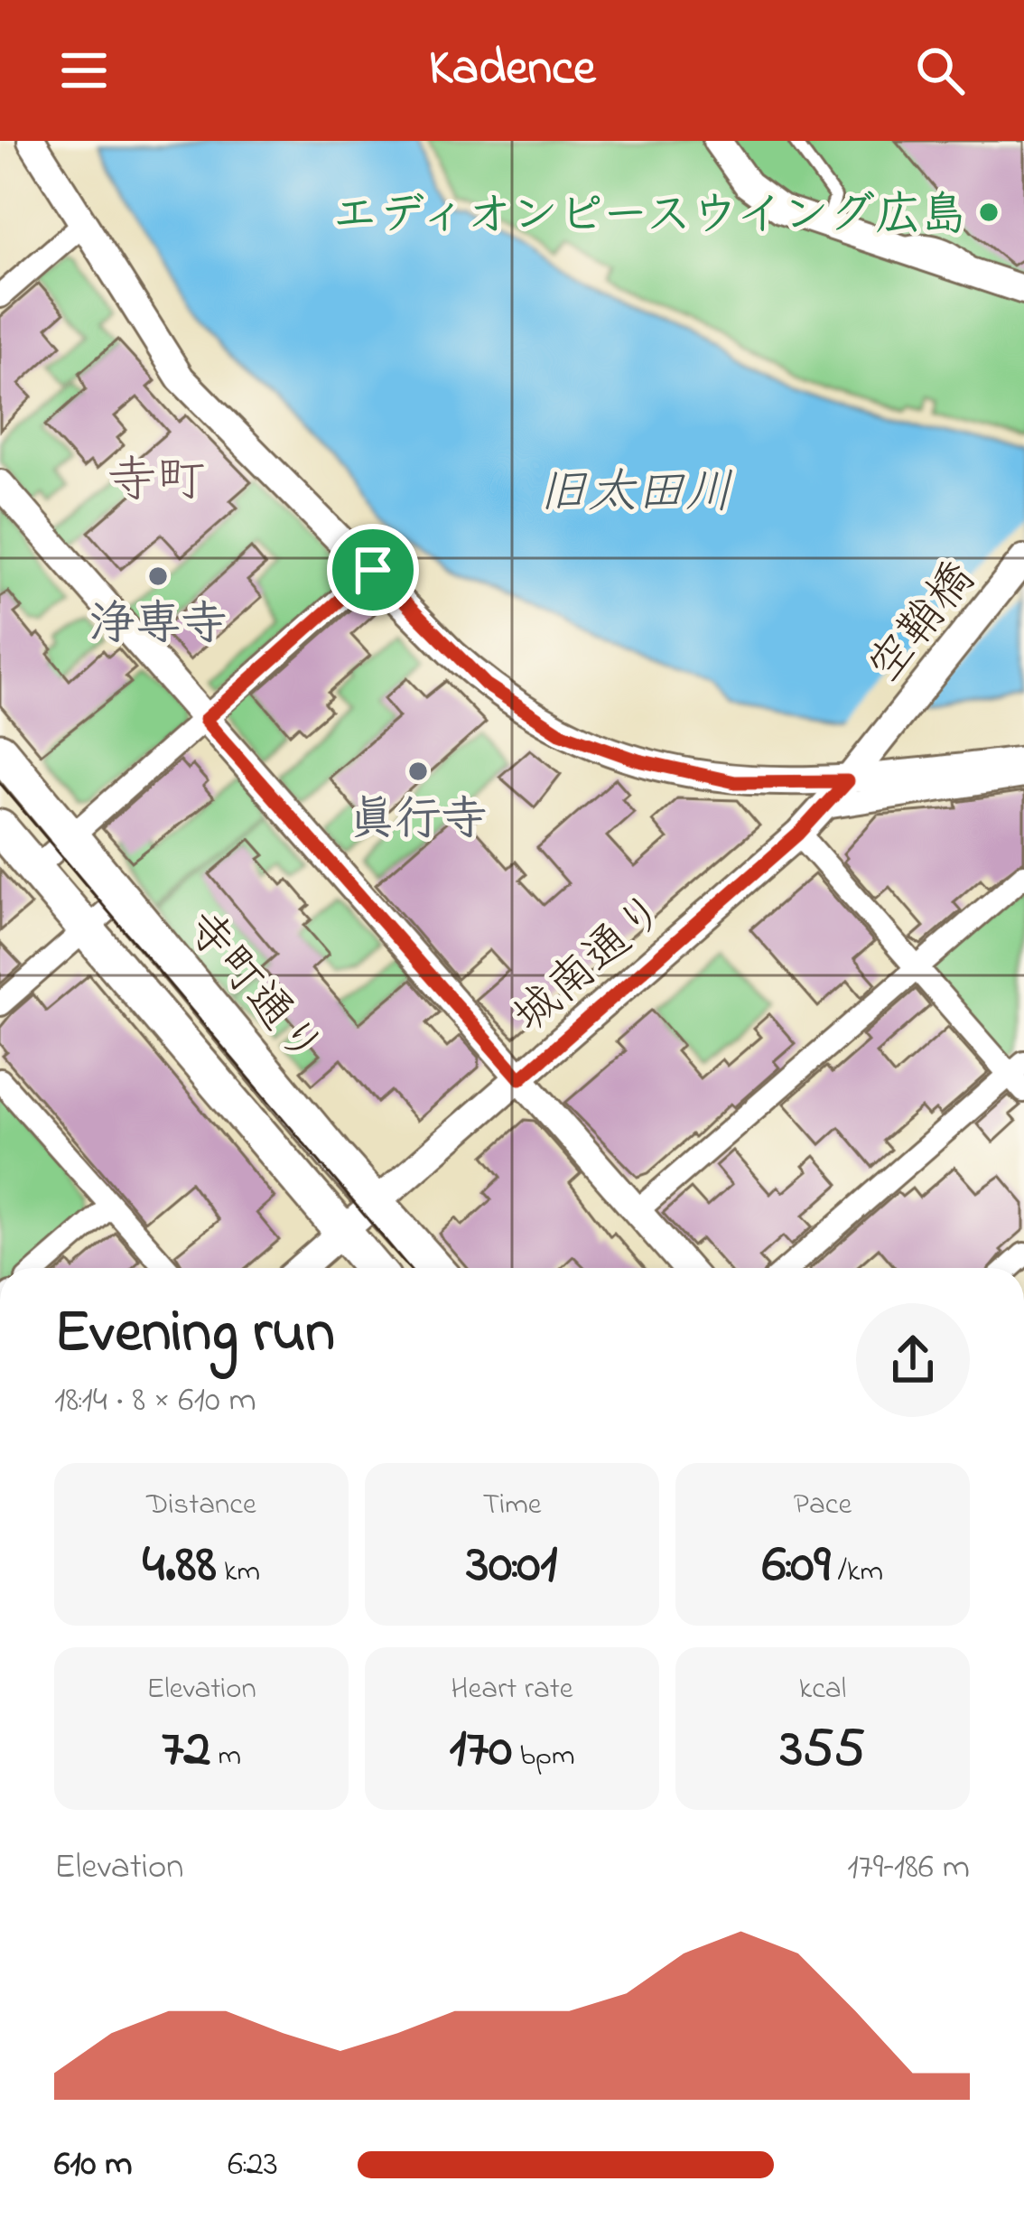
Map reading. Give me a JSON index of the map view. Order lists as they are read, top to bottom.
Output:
{
  "streets": {
    "highway": ["寺町通り"],
    "street": ["空鞘橋", "城南通り"]
  },
  "crossings": [
    ["空鞘橋", "城南通り"],
    ["城南通り", "寺町通り"]
  ],
  "districts": ["寺町"],
  "water": ["旧太田川"],
  "places": ["エディオンピースウイング広島", "浄専寺", "眞行寺"],
  "page": {
    "header": "Kadence",
    "heading": ["Evening run", "18:14 · 8 × 610 m"],
    "stats": [
      ["Distance", "4.88 km"],
      ["Time", "30:01"],
      ["Pace", "6:09 /km"],
      ["Elevation", "72 m"],
      ["Heart rate", "170 bpm"],
      ["kcal", "355"]
    ],
    "chart": ["Elevation", "179–186 m"],
    "list": [
      {
        "name": "610 m",
        "note": "6:23"
      }
    ]
  }
}
